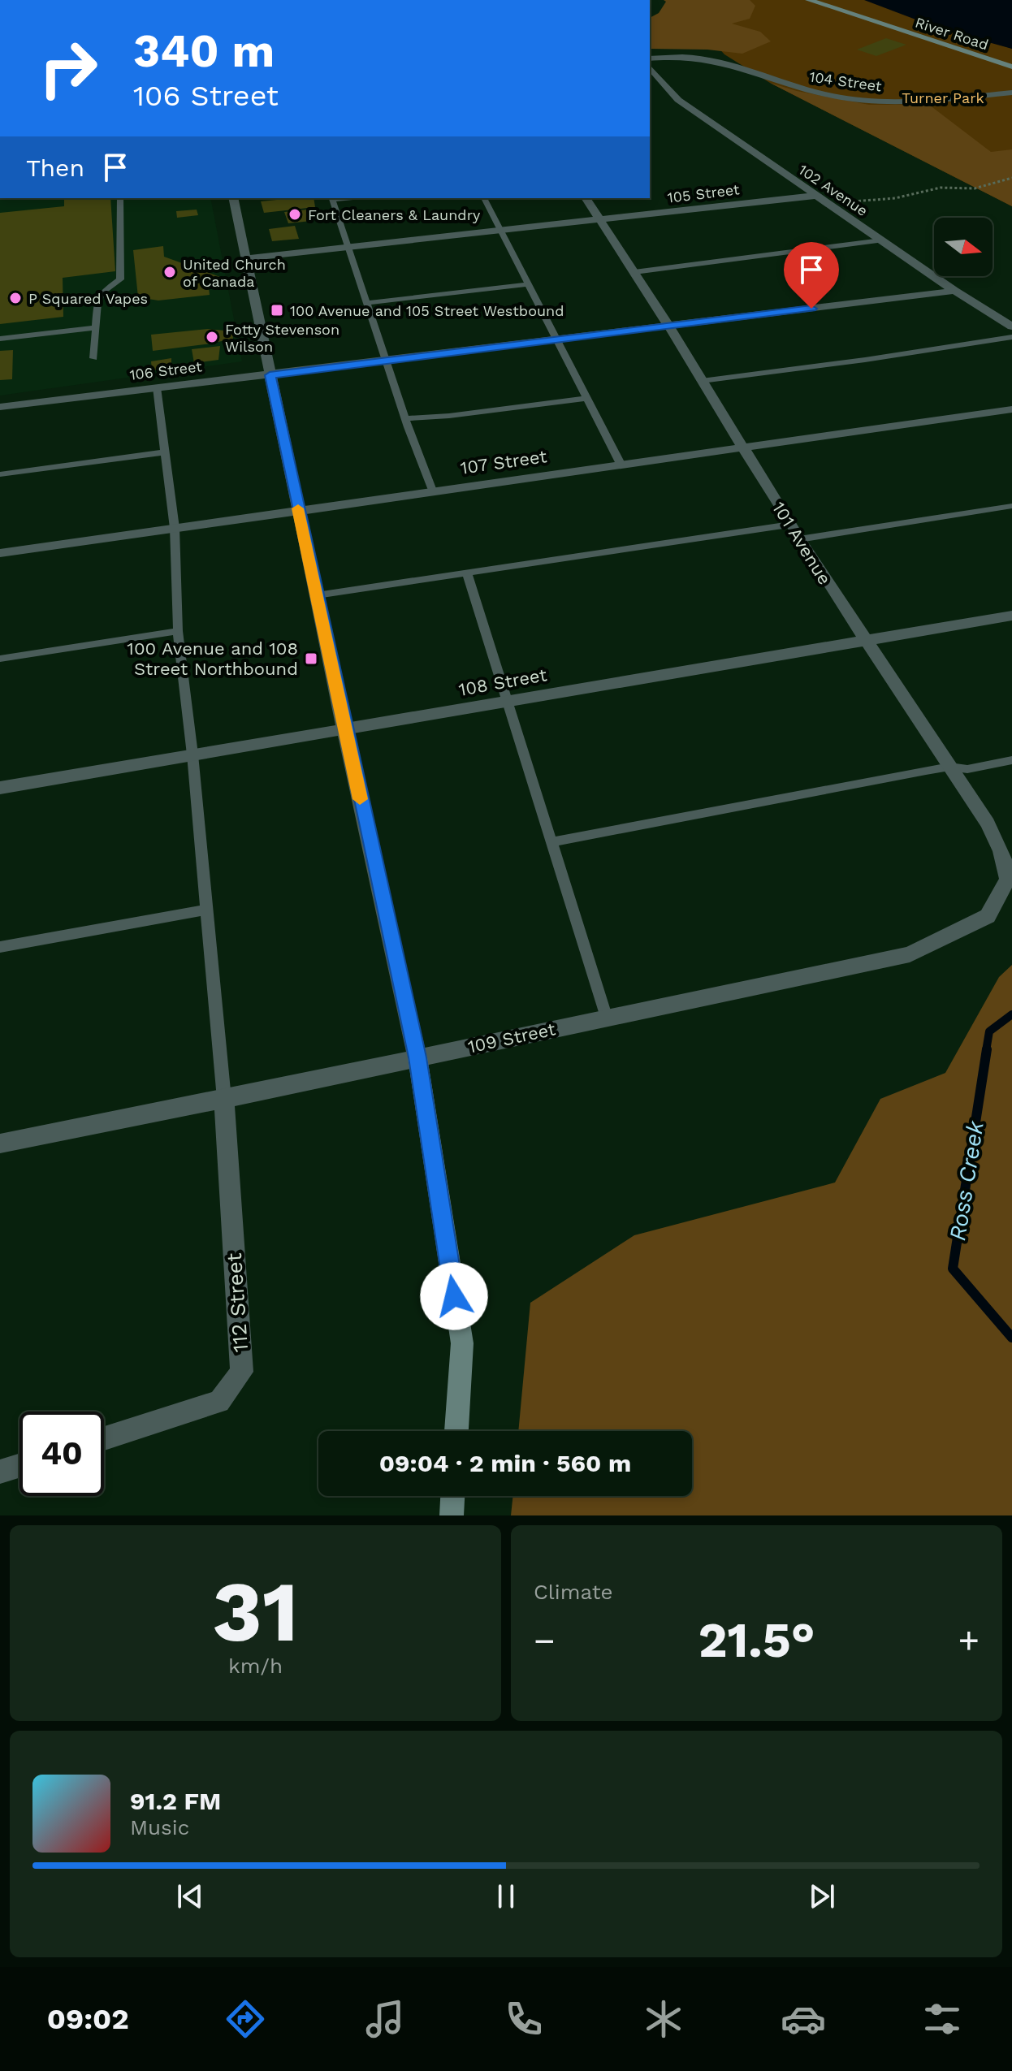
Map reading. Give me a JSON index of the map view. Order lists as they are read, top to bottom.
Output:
{
  "streets": {
    "street": [
      "River Road",
      "104 Street",
      "102 Avenue",
      "105 Street",
      "106 Street",
      "107 Street",
      "101 Avenue",
      "108 Street",
      "109 Street",
      "112 Street"
    ]
  },
  "crossings": [
    ["102 Avenue", "105 Street"],
    ["102 Avenue", "106 Street"],
    ["105 Street", "101 Avenue"],
    ["106 Street", "101 Avenue"],
    ["107 Street", "101 Avenue"],
    ["101 Avenue", "108 Street"],
    ["101 Avenue", "109 Street"],
    ["109 Street", "112 Street"]
  ],
  "water": ["Ross Creek"],
  "parks": ["Turner Park"],
  "places": {
    "other": [
      "Fort Cleaners & Laundry",
      "United Church of Canada",
      "P Squared Vapes",
      "Fotty Stevenson Wilson"
    ],
    "transit": ["100 Avenue and 105 Street Westbound", "100 Avenue and 108 Street Northbound"]
  },
  "north": "right",
  "page": {
    "turn": ["340 m", "106 Street"],
    "then": "Then",
    "limit": "40",
    "trip": "09:04 · 2 min · 560 m",
    "tile": [
      ["31", "km/h"],
      "Climate"
    ],
    "heat": ["−", "21.5°", "+"],
    "song": ["91.2 FM", "Music"],
    "tabs": "09:02"
  }
}
